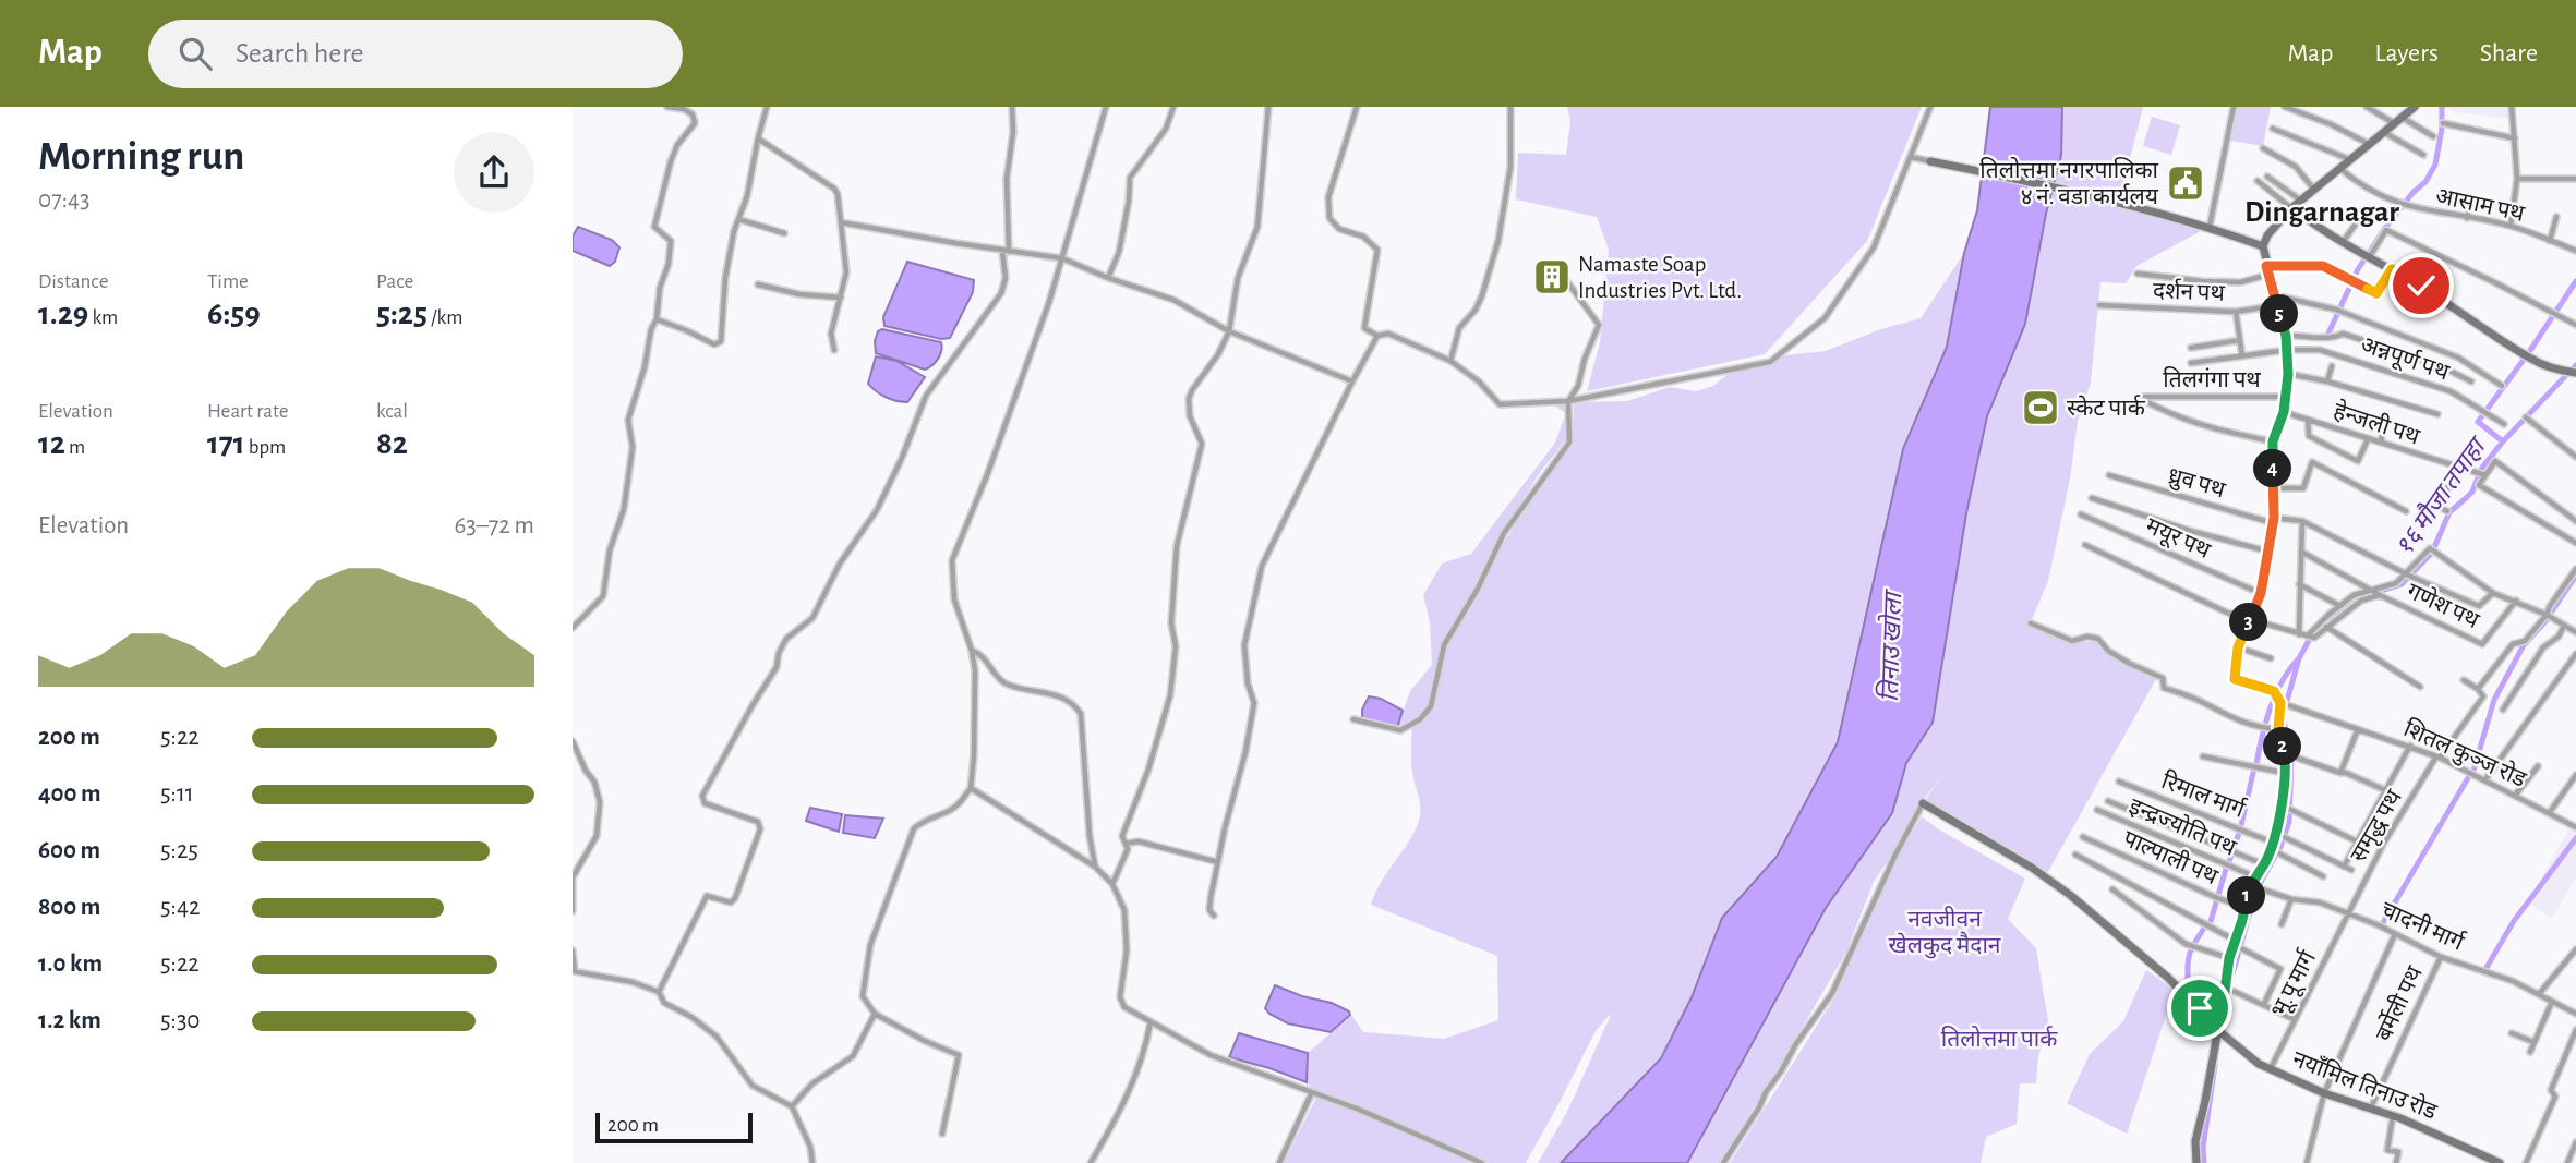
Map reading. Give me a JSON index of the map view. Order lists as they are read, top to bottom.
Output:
{
  "streets": {
    "street": [
      "आसाम पथ",
      "दर्शन पथ",
      "अन्नपूर्ण पथ",
      "तिलगंगा पथ",
      "हेन्जली पथ",
      "ध्रुव पथ",
      "मयूर पथ",
      "गणेश पथ",
      "शितल कुञ्ज रोड",
      "रिमाल मार्ग",
      "समृद्ध पथ",
      "इन्द्रज्योति पथ",
      "पाल्पाली पथ",
      "चादनी मार्ग",
      "भू.पू मार्ग",
      "बर्मेली पथ",
      "नयाँमिल तिनाउ रोड"
    ]
  },
  "crossings": [
    ["शितल कुञ्ज रोड", "समृद्ध पथ"],
    ["समृद्ध पथ", "चादनी मार्ग"],
    ["समृद्ध पथ", "भू.पू मार्ग"],
    ["चादनी मार्ग", "भू.पू मार्ग"],
    ["चादनी मार्ग", "बर्मेली पथ"],
    ["भू.पू मार्ग", "नयाँमिल तिनाउ रोड"],
    ["बर्मेली पथ", "नयाँमिल तिनाउ रोड"]
  ],
  "districts": ["Dingarnagar"],
  "water": ["१६ मौजा तपाहा", "तिनाउ खोला"],
  "parks": ["नवजीवन खेलकुद मैदान", "तिलोत्तमा पार्क"],
  "places": {
    "public building": ["तिलोत्तमा नगरपालिका ४ नं. वडा कार्यलय"],
    "building": ["Namaste Soap Industries Pvt. Ltd."],
    "sports": ["स्केट पार्क"]
  },
  "scale_bar": "200 m",
  "page": {
    "header": "Map",
    "search": "Search here",
    "nav": ["Map", "Layers", "Share"],
    "heading": ["Morning run", "07:43"],
    "stats": [
      ["Distance", "1.29 km"],
      ["Time", "6:59"],
      ["Pace", "5:25 /km"],
      ["Elevation", "12 m"],
      ["Heart rate", "171 bpm"],
      ["kcal", "82"]
    ],
    "pins": [
      "5",
      "4",
      "3",
      "2",
      "1"
    ],
    "chart": ["Elevation", "63–72 m"],
    "list": [
      {
        "name": "200 m",
        "note": "5:22"
      },
      {
        "name": "400 m",
        "note": "5:11"
      },
      {
        "name": "600 m",
        "note": "5:25"
      },
      {
        "name": "800 m",
        "note": "5:42"
      },
      {
        "name": "1.0 km",
        "note": "5:22"
      },
      {
        "name": "1.2 km",
        "note": "5:30"
      }
    ],
    "scale": "200 m"
  }
}
